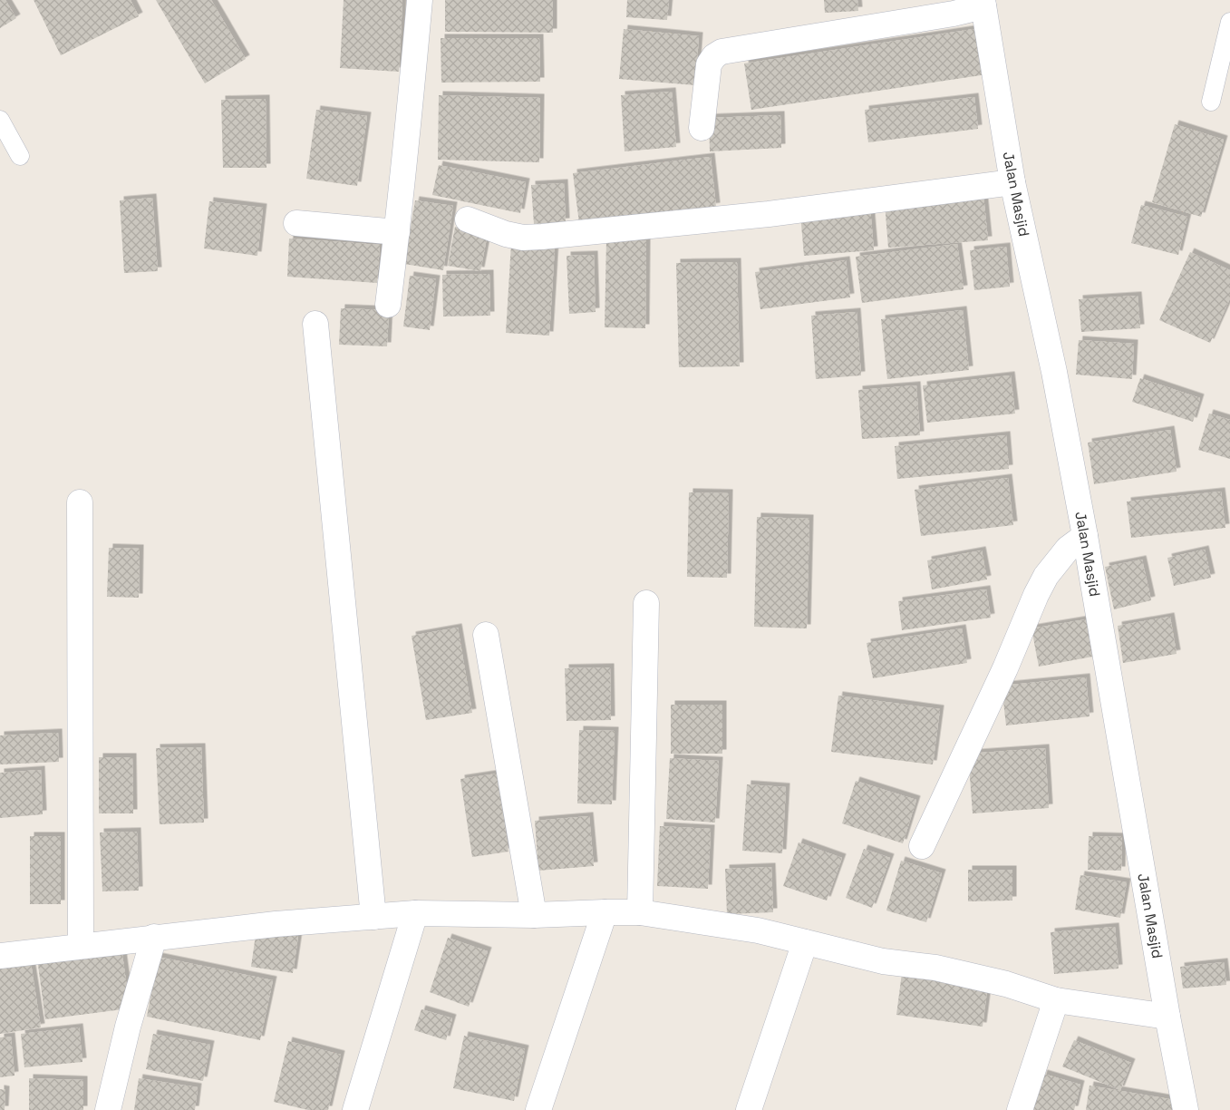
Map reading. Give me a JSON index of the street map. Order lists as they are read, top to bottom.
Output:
{
  "streets": {
    "street": ["Jalan Masjid"]
  }
}
